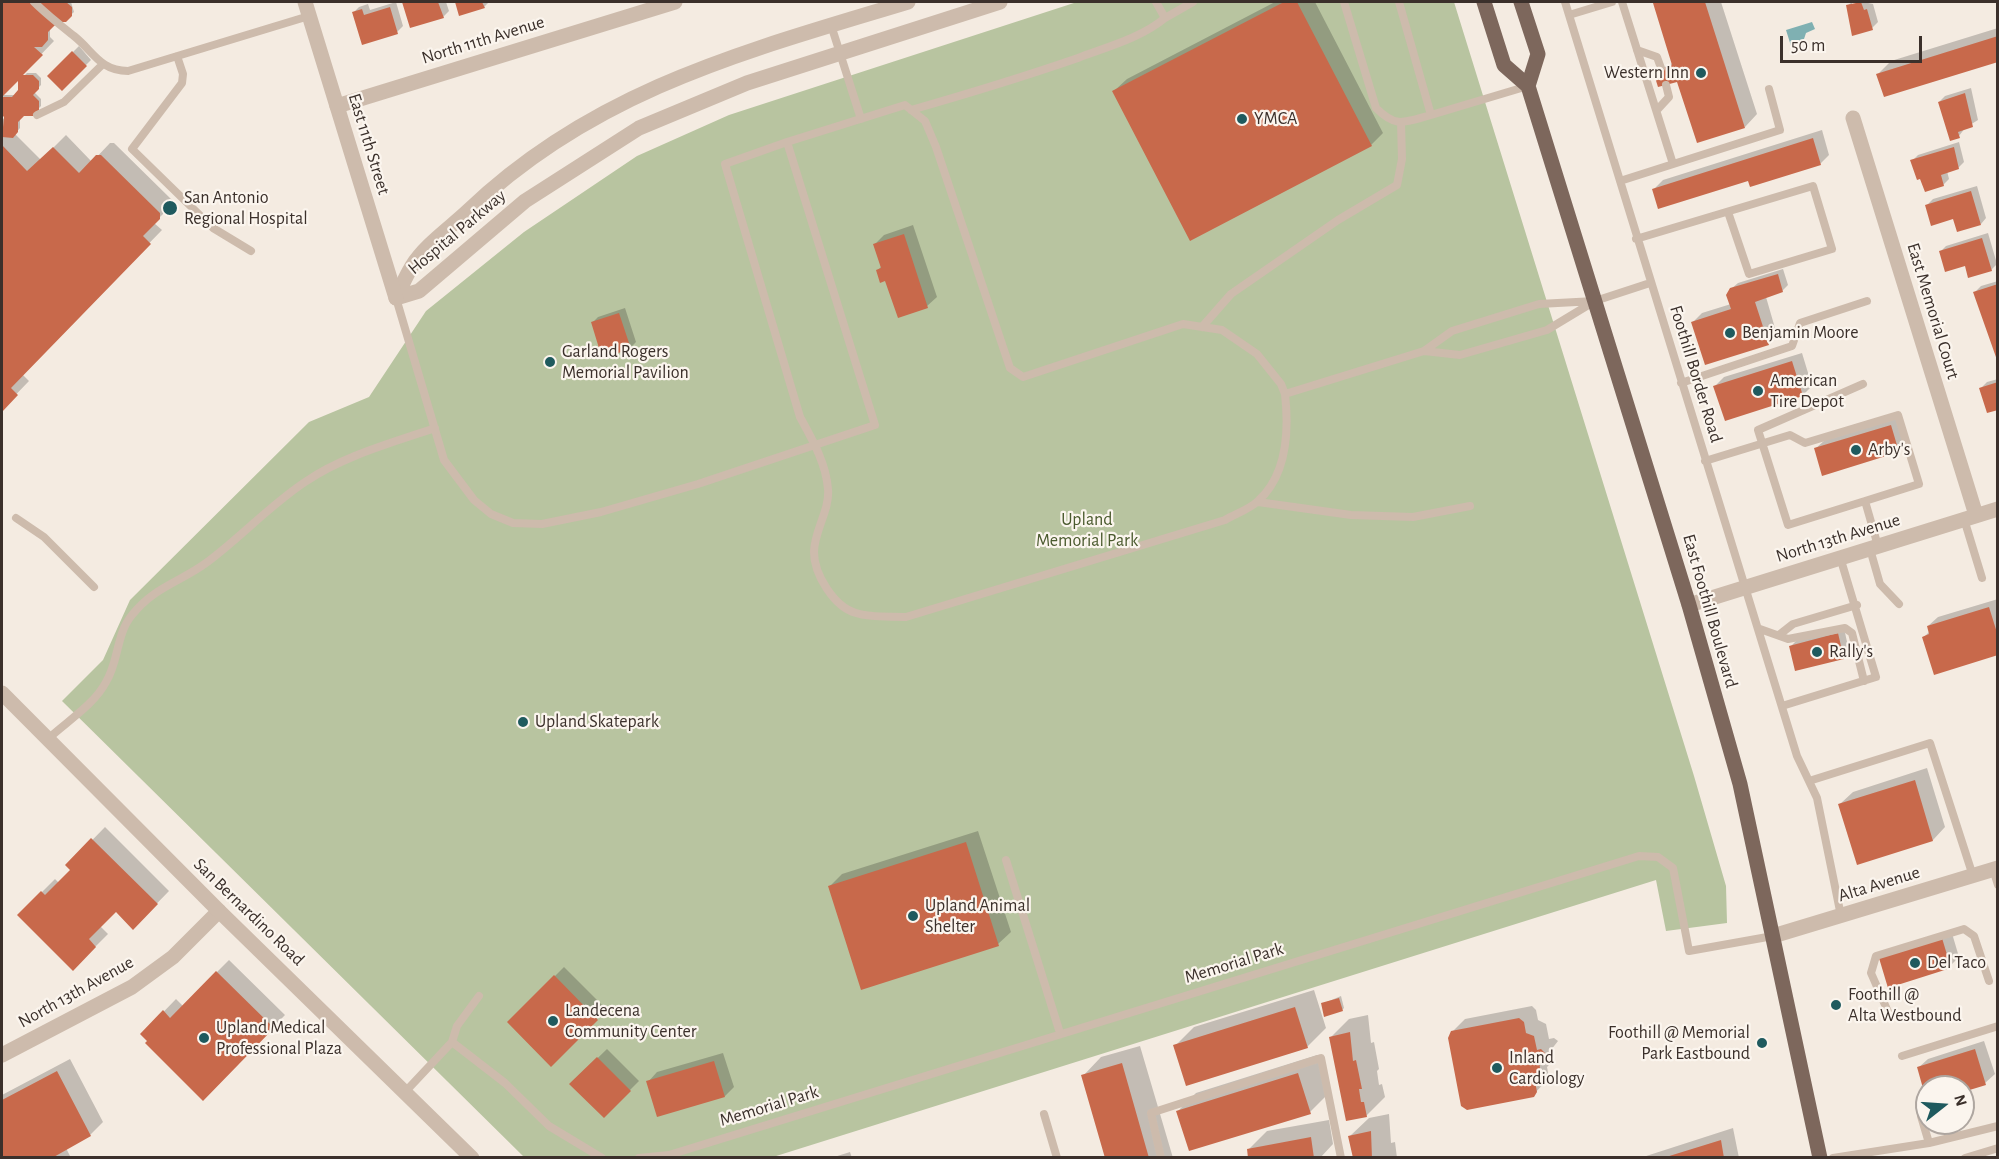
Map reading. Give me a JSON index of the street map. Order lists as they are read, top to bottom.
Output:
{
  "streets": {
    "main road": ["East Foothill Boulevard"],
    "street": [
      "North 11th Avenue",
      "East 11th Street",
      "Hospital Parkway",
      "East Memorial Court",
      "North 13th Avenue",
      "Alta Avenue",
      "San Bernardino Road"
    ],
    "lane": ["Foothill Border Road", "Memorial Park"]
  },
  "crossings": [
    ["North 11th Avenue", "East 11th Street"],
    ["East 11th Street", "Hospital Parkway"],
    ["East Memorial Court", "North 13th Avenue"],
    ["Foothill Border Road", "North 13th Avenue"],
    ["Foothill Border Road", "Alta Avenue"],
    ["North 13th Avenue", "East Foothill Boulevard"],
    ["North 13th Avenue", "San Bernardino Road"],
    ["East Foothill Boulevard", "Alta Avenue"],
    ["East Foothill Boulevard", "Memorial Park"],
    ["Alta Avenue", "Memorial Park"]
  ],
  "parks": ["Upland Memorial Park"],
  "places": [
    "Western Inn",
    "YMCA",
    "San Antonio Regional Hospital",
    "Benjamin Moore",
    "Garland Rogers Memorial Pavilion",
    "American Tire Depot",
    "Arby's",
    "Rally's",
    "Upland Skatepark",
    "Upland Animal Shelter",
    "Del Taco",
    "Foothill @ Alta Westbound",
    "Landecena Community Center",
    "Upland Medical Professional Plaza",
    "Foothill @ Memorial Park Eastbound",
    "Inland Cardiology"
  ],
  "scale_bar": "50 m",
  "north": "right"
}
